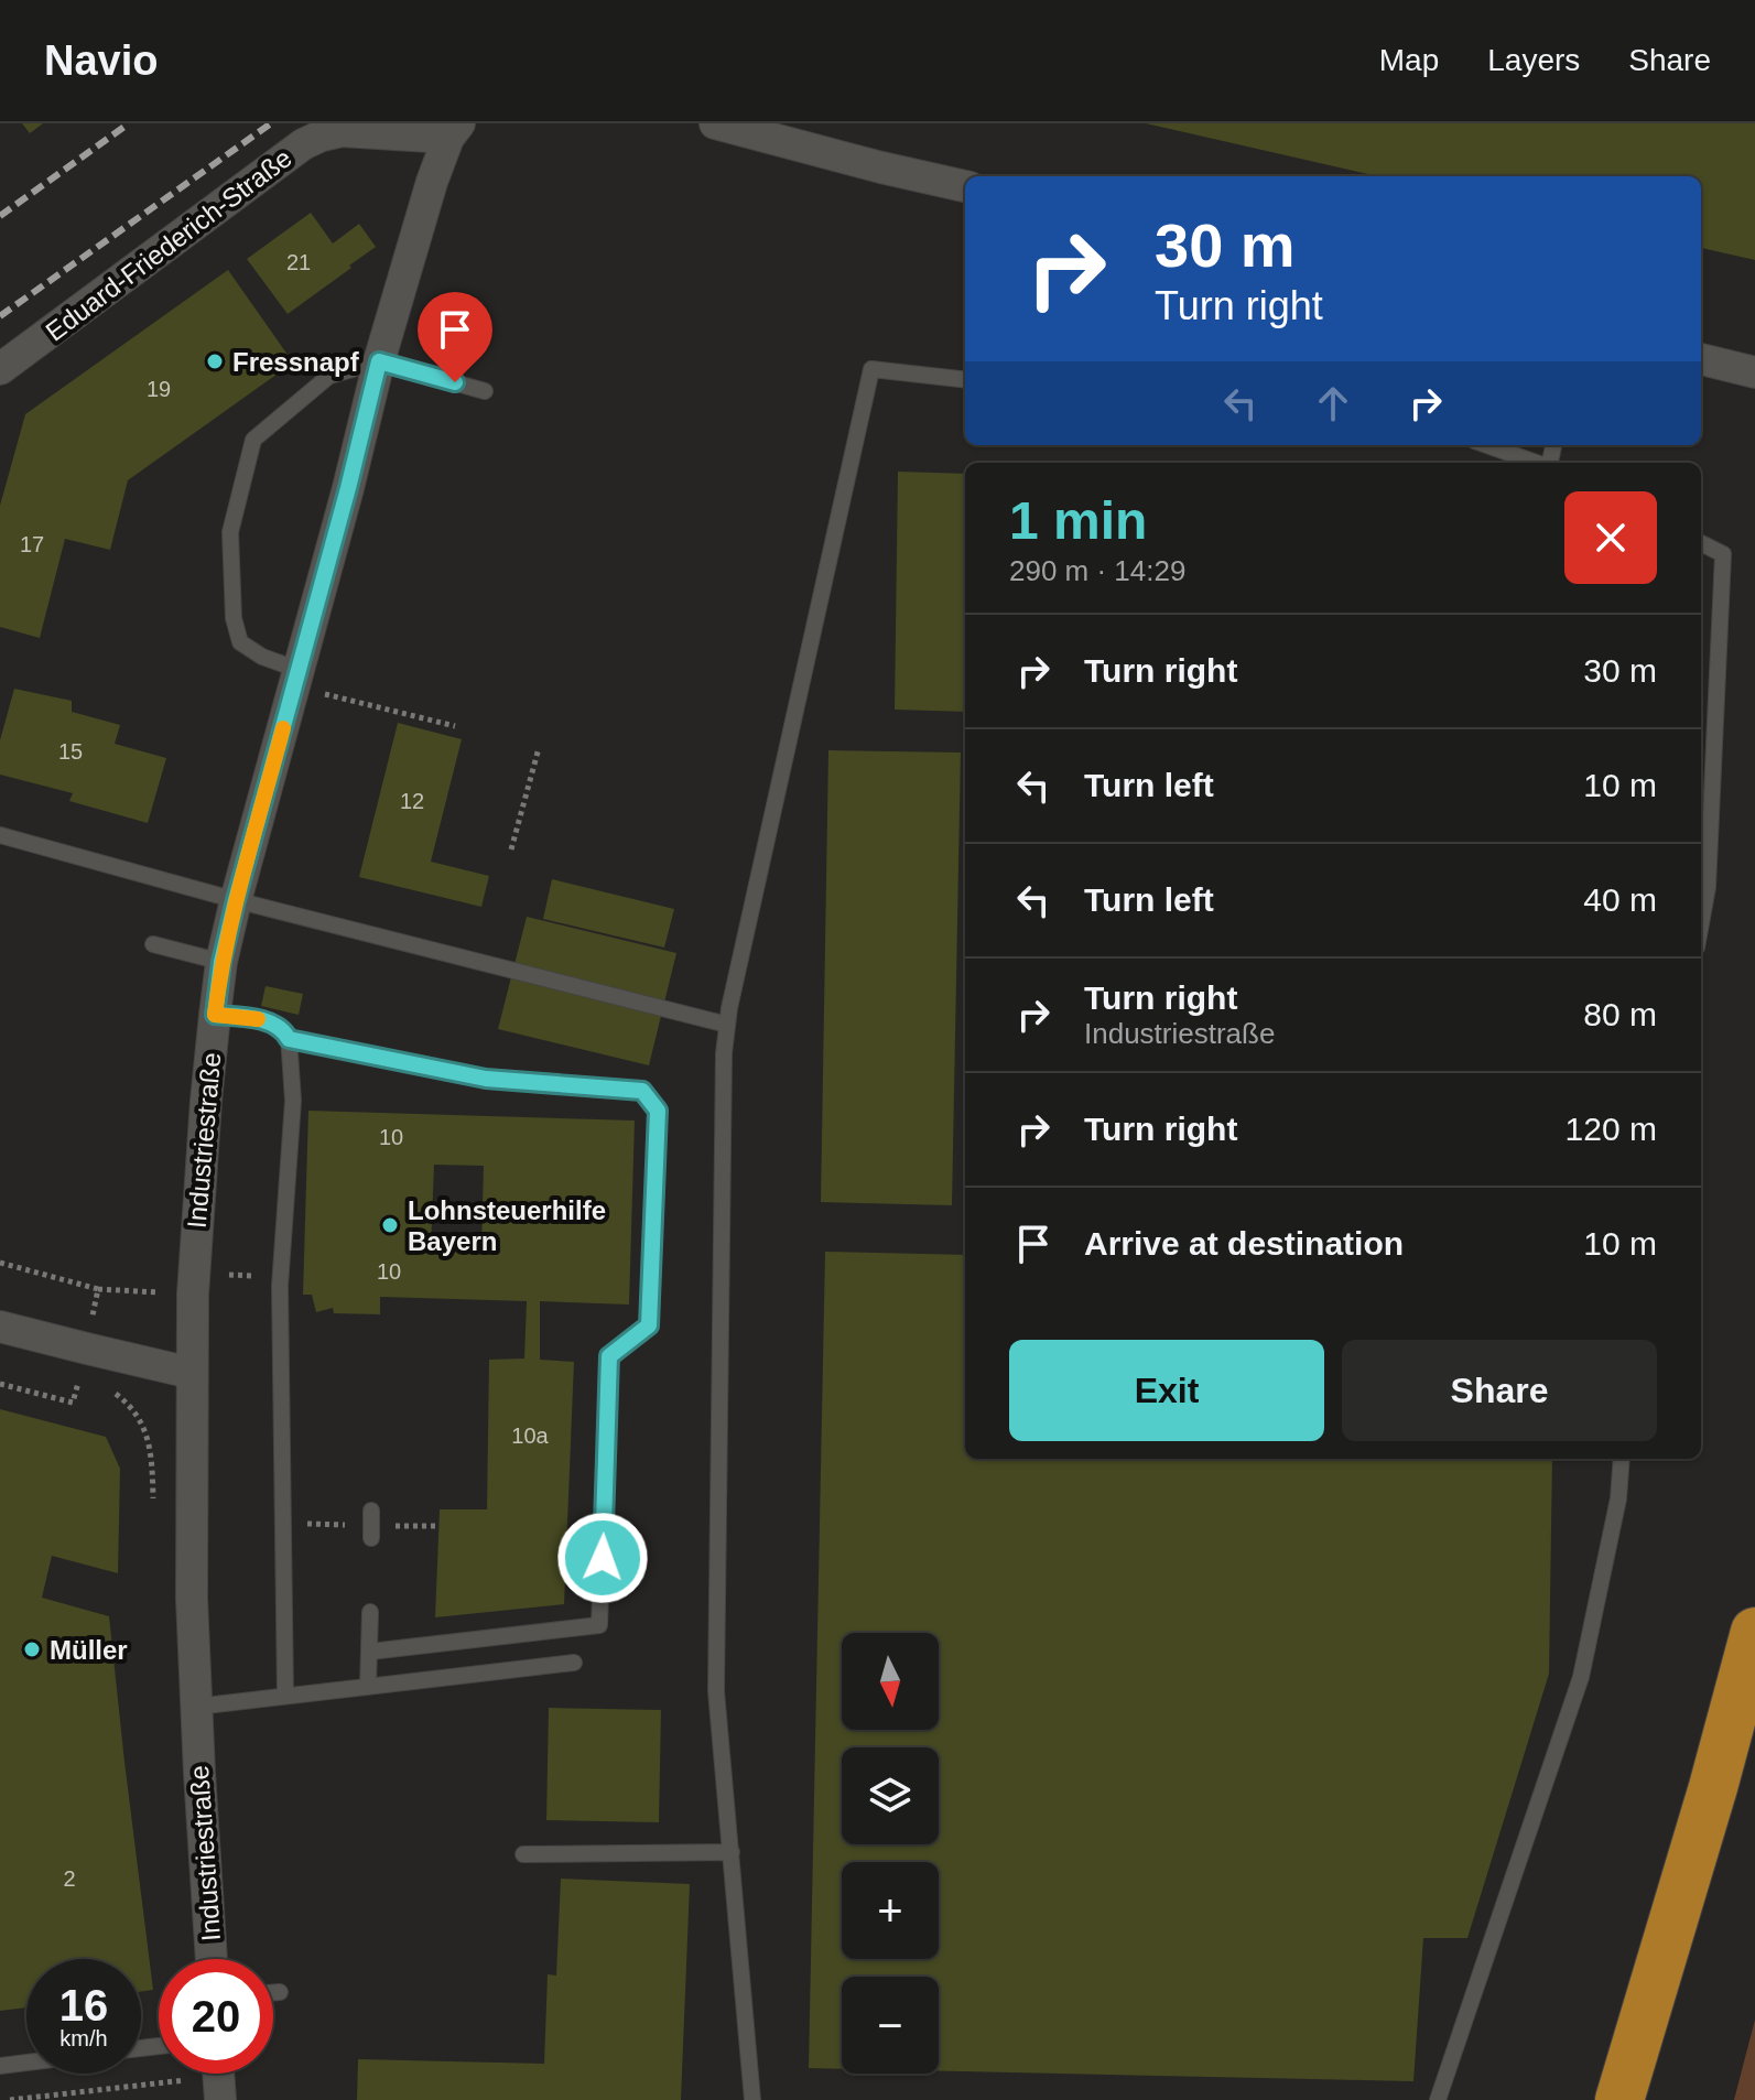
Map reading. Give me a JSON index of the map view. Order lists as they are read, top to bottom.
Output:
{
  "streets": {
    "street": ["Eduard-Friederich-Straße", "Industriestraße"]
  },
  "crossings": [
    ["Eduard-Friederich-Straße", "Industriestraße"]
  ],
  "places": ["Fressnapf", "Lohnsteuerhilfe Bayern", "Müller"],
  "house_numbers": [
    "21",
    "19",
    "17",
    "15",
    "12",
    "10",
    "10",
    "10a",
    "2"
  ],
  "north": "bottom",
  "page": {
    "header": "Navio",
    "nav": ["Map", "Layers", "Share"],
    "turn": ["30 m", "Turn right"],
    "heading": ["1 min", "290 m · 14:29"],
    "list": [
      {
        "name": "Turn right",
        "value": "30 m"
      },
      {
        "name": "Turn left",
        "value": "10 m"
      },
      {
        "name": "Turn left",
        "value": "40 m"
      },
      {
        "name": "Turn right",
        "note": "Industriestraße",
        "value": "80 m"
      },
      {
        "name": "Turn right",
        "value": "120 m"
      },
      {
        "name": "Arrive at destination",
        "value": "10 m"
      }
    ],
    "buttons": ["Exit", "Share"],
    "map_buttons": ["+", "−"],
    "speed": "16 km/h",
    "limit": "20"
  }
}
